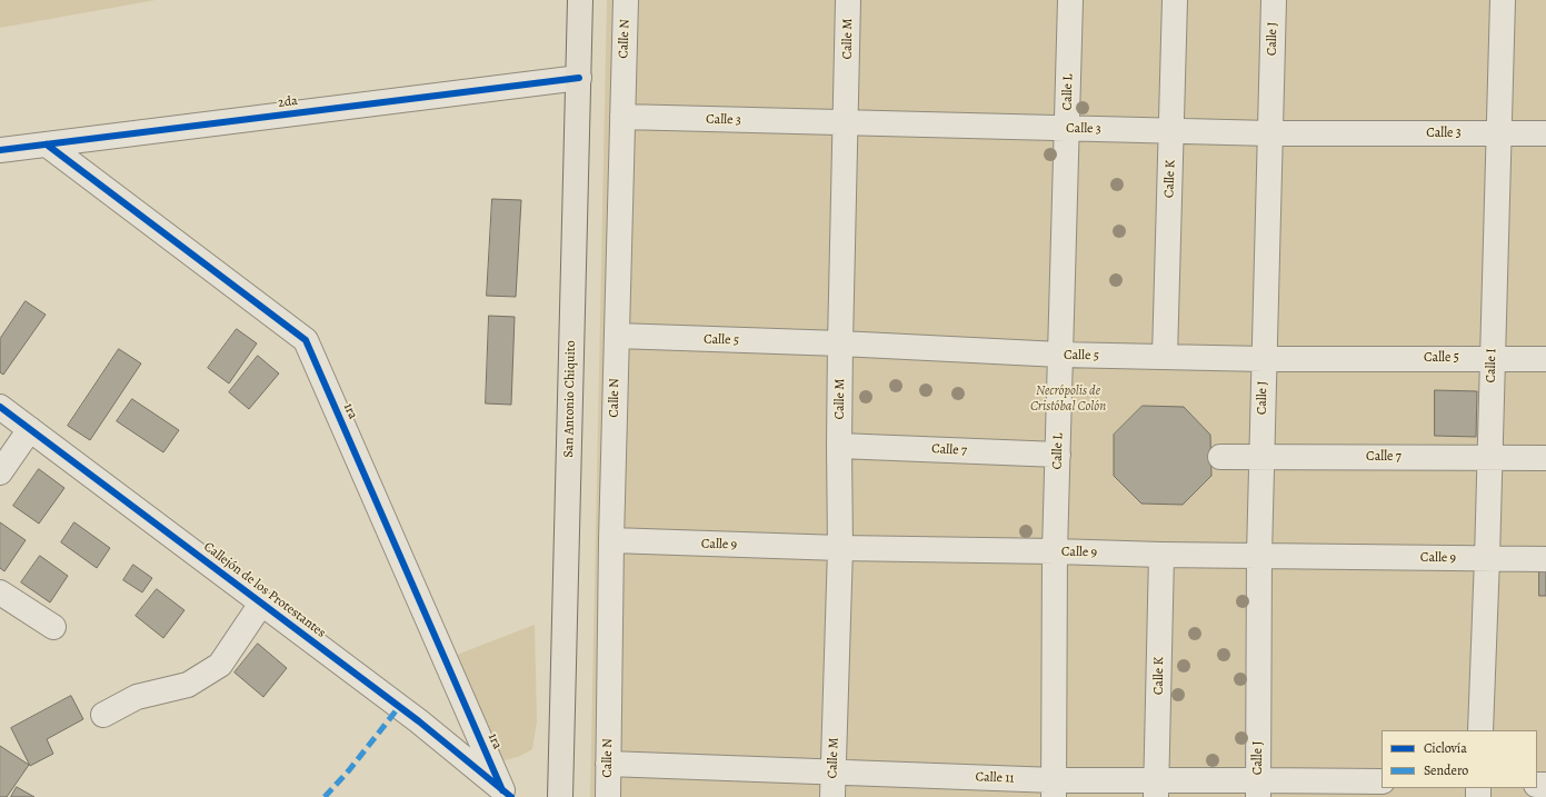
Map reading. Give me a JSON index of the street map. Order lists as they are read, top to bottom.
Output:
{
  "streets": {
    "main road": ["San Antonio Chiquito"],
    "street": [
      "Calle N",
      "Calle M",
      "Calle J",
      "Calle L",
      "2da",
      "Calle 3",
      "Calle K",
      "Calle 5",
      "Calle I",
      "1ra",
      "Calle 7",
      "Calle 9",
      "Callejón de los Protestantes",
      "Calle 11"
    ]
  },
  "crossings": [
    ["Calle N", "Calle 3"],
    ["Calle N", "Calle 5"],
    ["Calle N", "Calle 9"],
    ["Calle N", "Calle 11"],
    ["Calle M", "Calle 3"],
    ["Calle M", "Calle 5"],
    ["Calle M", "Calle 7"],
    ["Calle M", "Calle 9"],
    ["Calle M", "Calle 11"],
    ["Calle J", "Calle 3"],
    ["Calle J", "Calle 5"],
    ["Calle J", "Calle 7"],
    ["Calle J", "Calle 9"],
    ["Calle J", "Calle 11"],
    ["Calle L", "Calle 3"],
    ["Calle L", "Calle 5"],
    ["Calle L", "Calle 7"],
    ["Calle L", "Calle 9"],
    ["Calle L", "Calle 11"],
    ["2da", "San Antonio Chiquito"],
    ["2da", "1ra"],
    ["Calle 3", "Calle K"],
    ["Calle 3", "Calle I"],
    ["Calle K", "Calle 5"],
    ["Calle K", "Calle 9"],
    ["Calle K", "Calle 11"],
    ["Calle 5", "Calle I"],
    ["Calle I", "Calle 7"],
    ["Calle I", "Calle 9"],
    ["1ra", "Callejón de los Protestantes"]
  ],
  "parks": ["Necrópolis de Cristóbal Colón"],
  "legend": ["Ciclovía", "Sendero"]
}
